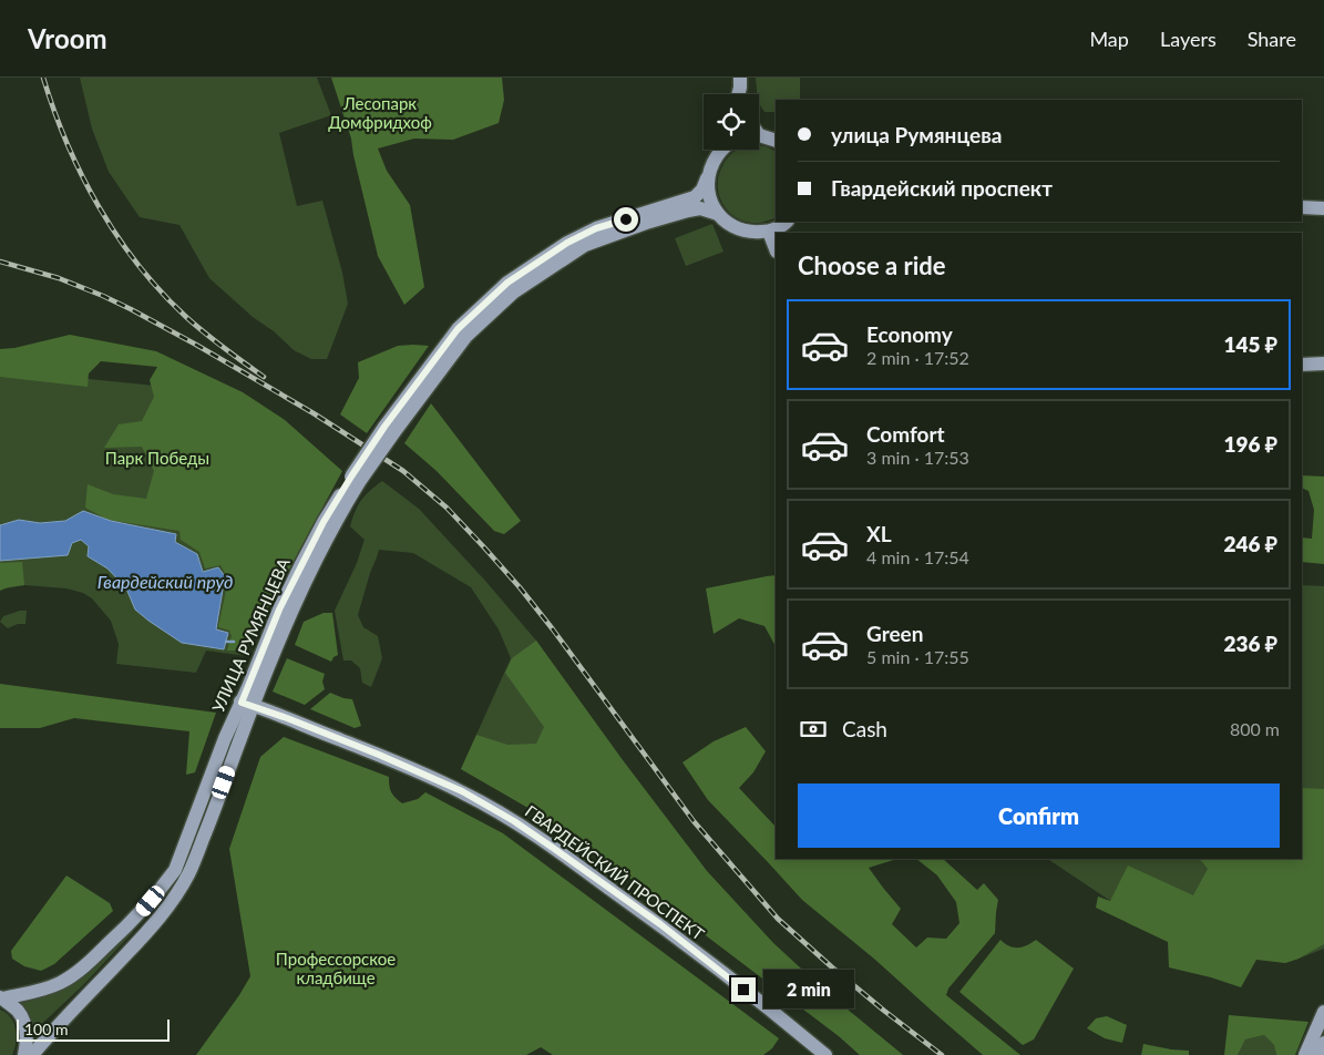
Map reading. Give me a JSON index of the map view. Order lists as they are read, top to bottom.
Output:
{
  "streets": {
    "main road": ["УЛИЦА РУМЯНЦЕВА", "ГВАРДЕЙСКИЙ ПРОСПЕКТ"]
  },
  "crossings": [
    ["УЛИЦА РУМЯНЦЕВА", "ГВАРДЕЙСКИЙ ПРОСПЕКТ"]
  ],
  "water": ["Гвардейский пруд"],
  "parks": ["Лесопарк Домфридхоф", "Парк Победы", "Профессорское кладбище"],
  "scale_bar": "100 m",
  "page": {
    "header": "Vroom",
    "nav": ["Map", "Layers", "Share"],
    "banner": ["улица Румянцева", "Гвардейский проспект"],
    "heading": "Choose a ride",
    "list": [
      {
        "name": "Economy",
        "note": "2 min · 17:52",
        "value": "145 ₽"
      },
      {
        "name": "Comfort",
        "note": "3 min · 17:53",
        "value": "196 ₽"
      },
      {
        "name": "XL",
        "note": "4 min · 17:54",
        "value": "246 ₽"
      },
      {
        "name": "Green",
        "note": "5 min · 17:55",
        "value": "236 ₽"
      }
    ],
    "pay": ["Cash", "800 m"],
    "buttons": "Confirm",
    "bubble": "2 min",
    "scale": "100 m"
  }
}
